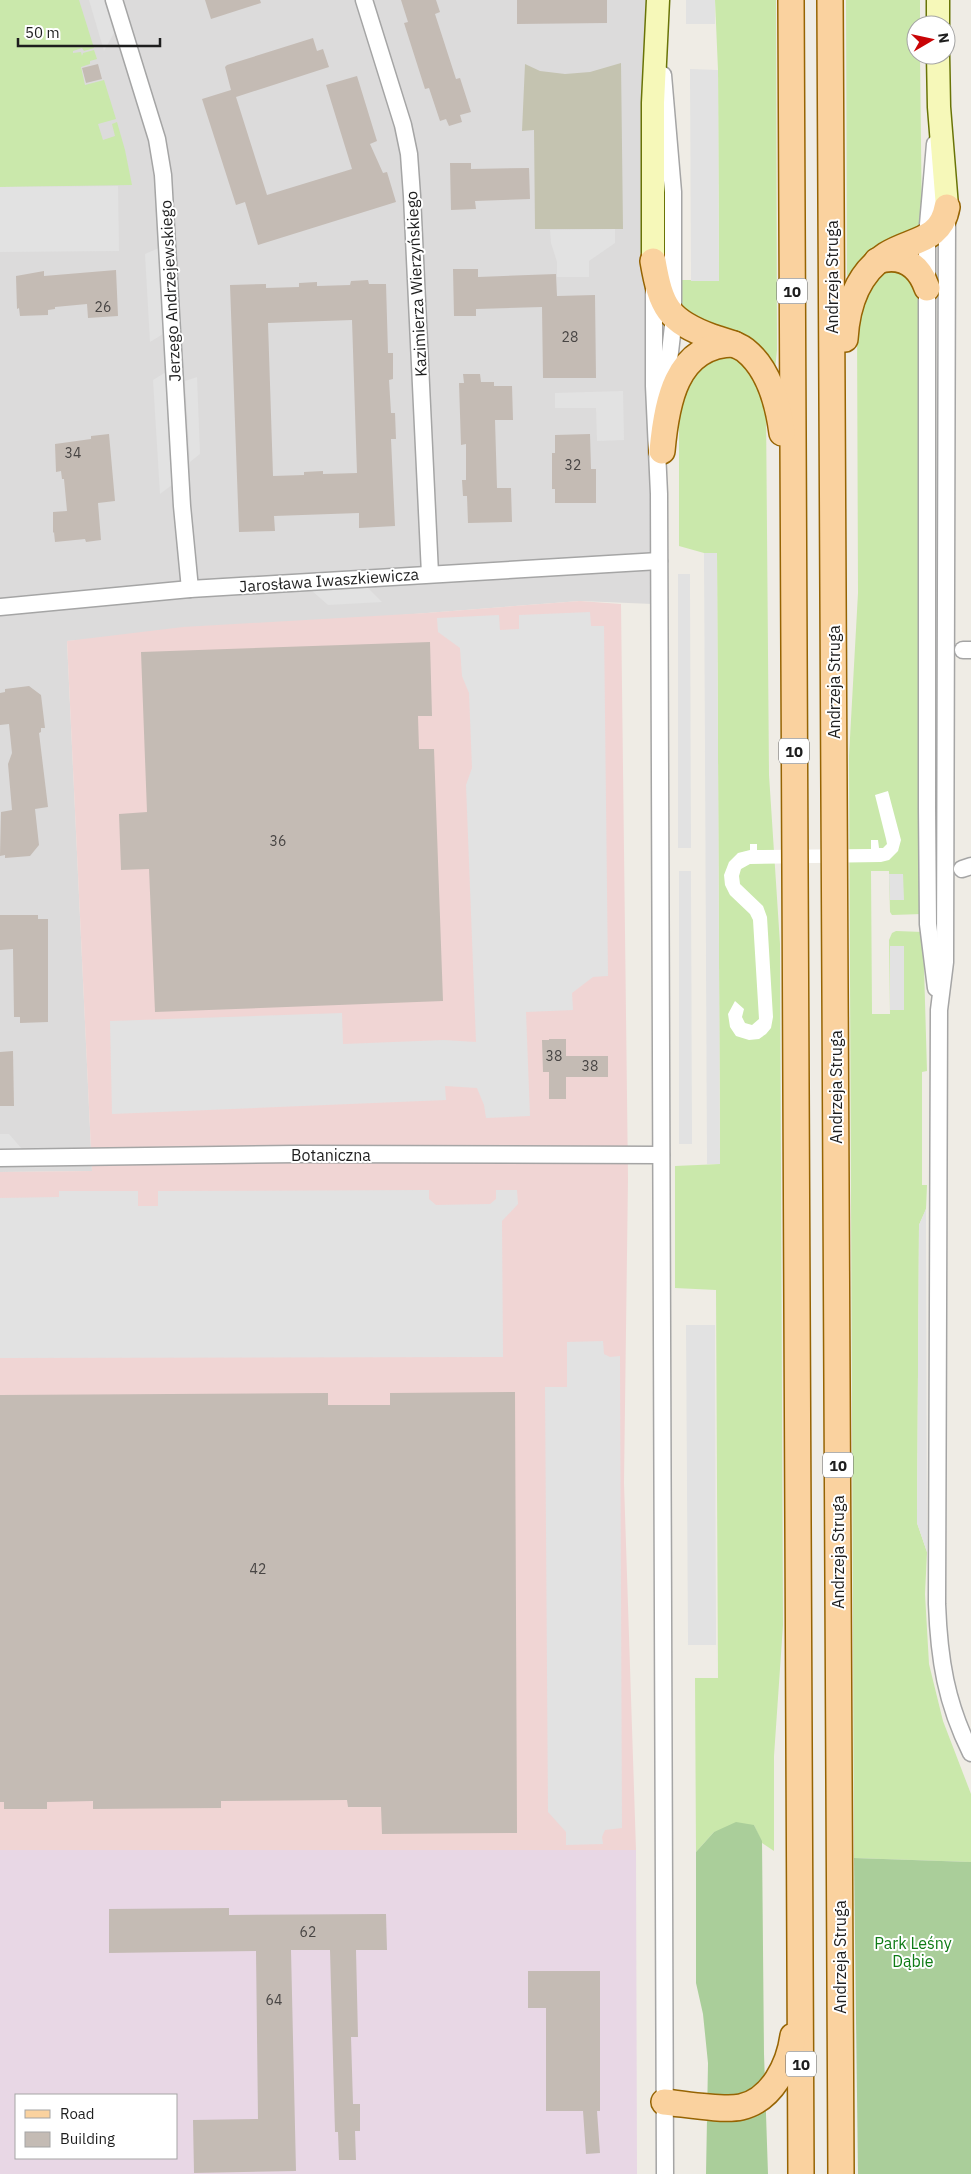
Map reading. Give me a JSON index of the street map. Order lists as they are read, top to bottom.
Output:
{
  "streets": {
    "main road": ["Andrzeja Struga", "10"],
    "street": [
      "Kazimierza Wierzyńskiego",
      "Jerzego Andrzejewskiego",
      "Jarosława Iwaszkiewicza",
      "Botaniczna"
    ]
  },
  "crossings": [
    ["Kazimierza Wierzyńskiego", "Jarosława Iwaszkiewicza"],
    ["Jerzego Andrzejewskiego", "Jarosława Iwaszkiewicza"]
  ],
  "parks": ["Park Leśny Dąbie"],
  "house_numbers": [
    "26",
    "28",
    "34",
    "32",
    "36",
    "38",
    "38",
    "42",
    "62",
    "64"
  ],
  "legend": ["Road", "Building"],
  "scale_bar": "50 m",
  "north": "right"
}
